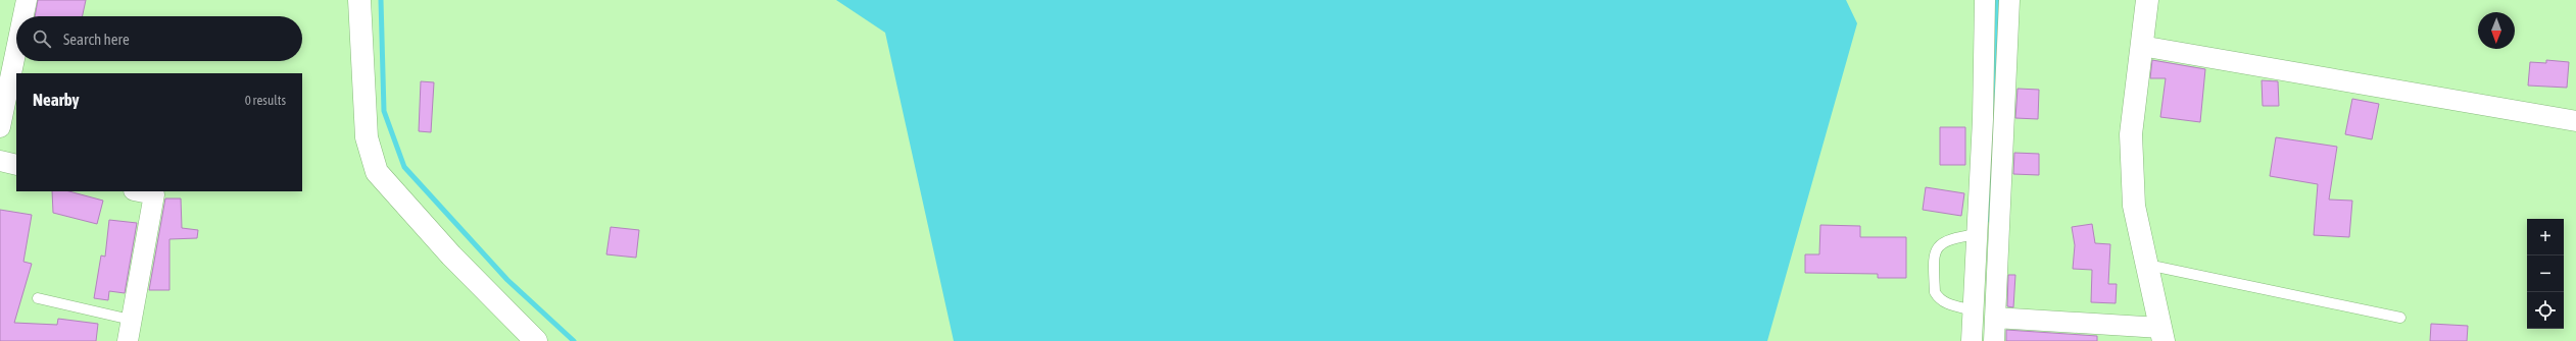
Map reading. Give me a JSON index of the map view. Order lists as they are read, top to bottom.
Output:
{
  "north": "bottom",
  "page": {
    "search": "Search here",
    "heading": ["Nearby", "0 results"],
    "map_buttons": ["+", "−"]
  }
}
